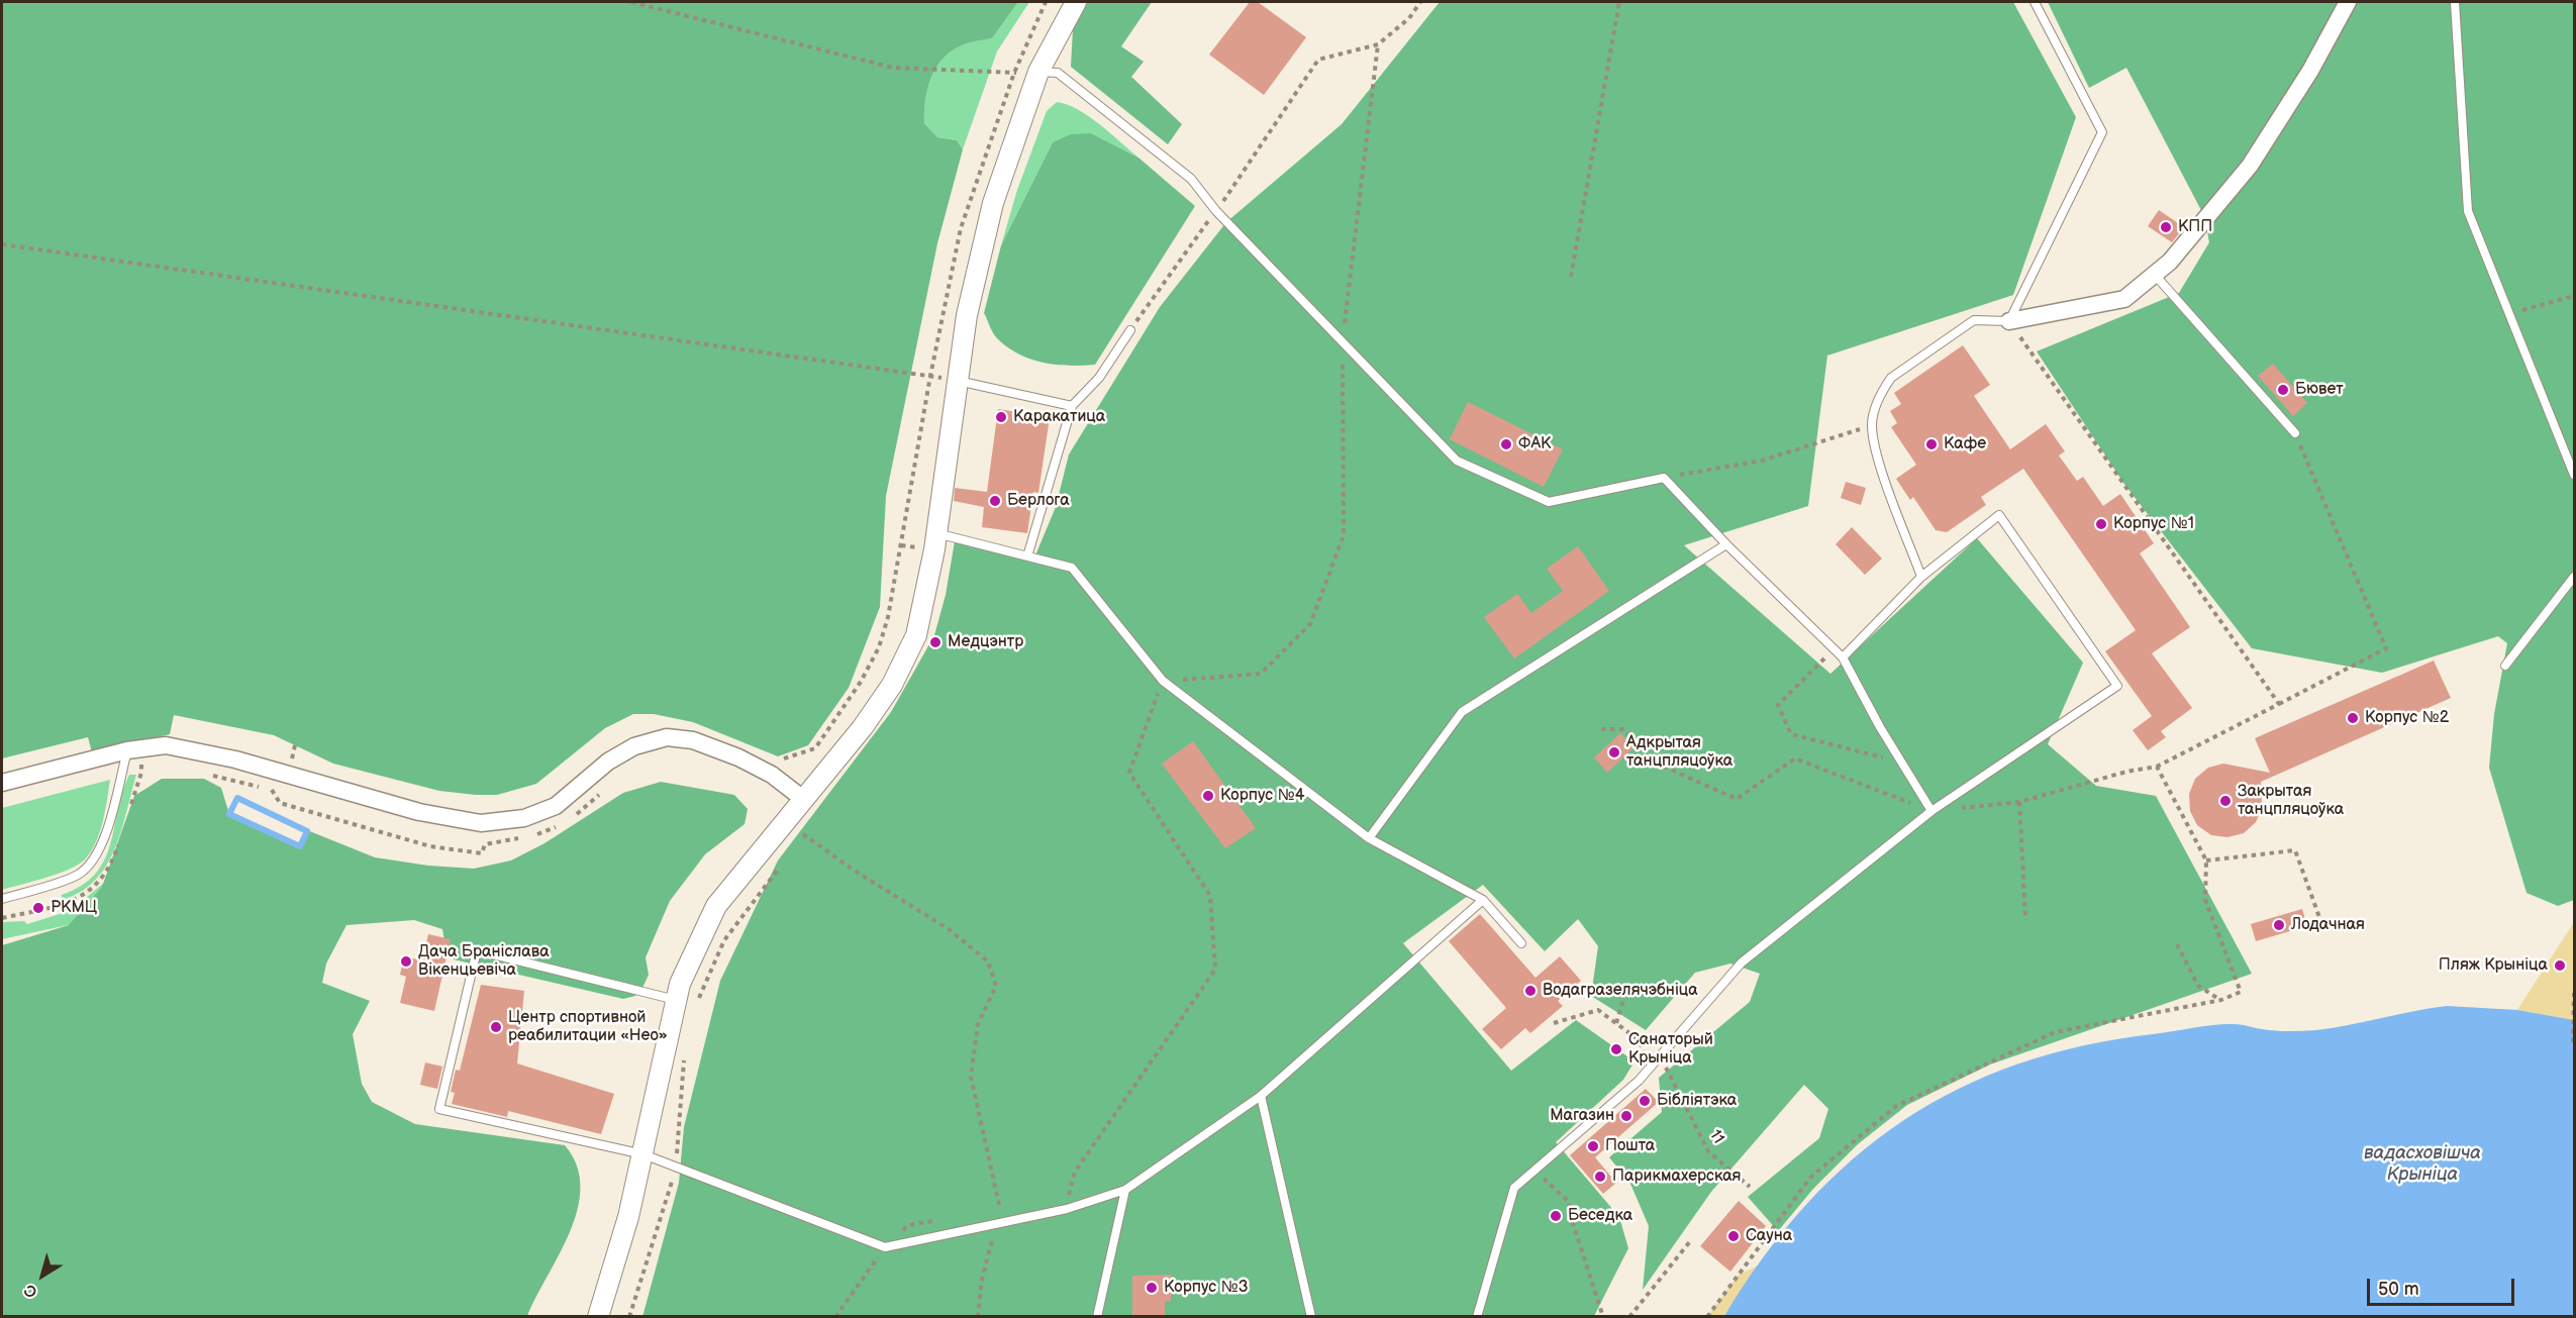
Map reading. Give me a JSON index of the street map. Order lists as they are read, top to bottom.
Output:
{
  "streets": {
    "path": ["11"]
  },
  "water": ["вадасховішча Крыніца"],
  "places": [
    "КПП",
    "Бювет",
    "Каракатица",
    "ФАК",
    "Кафе",
    "Берлога",
    "Корпус №1",
    "Медцэнтр",
    "Корпус №2",
    "Адкрытая танцпляцоўка",
    "Корпус №4",
    "Закрытая танцпляцоўка",
    "РКМЦ",
    "Лодачная",
    "Дача Браніслава Вікенцьевіча",
    "Пляж Крыніца",
    "Водагразелячэбніца",
    "Центр спортивной реабилитации «Нео»",
    "Санаторый Крыніца",
    "Бібліятэка",
    "Магазин",
    "Пошта",
    "Парикмахерская",
    "Беседка",
    "Сауна",
    "Корпус №3"
  ],
  "scale_bar": "50 m",
  "north": "bottom left"
}
